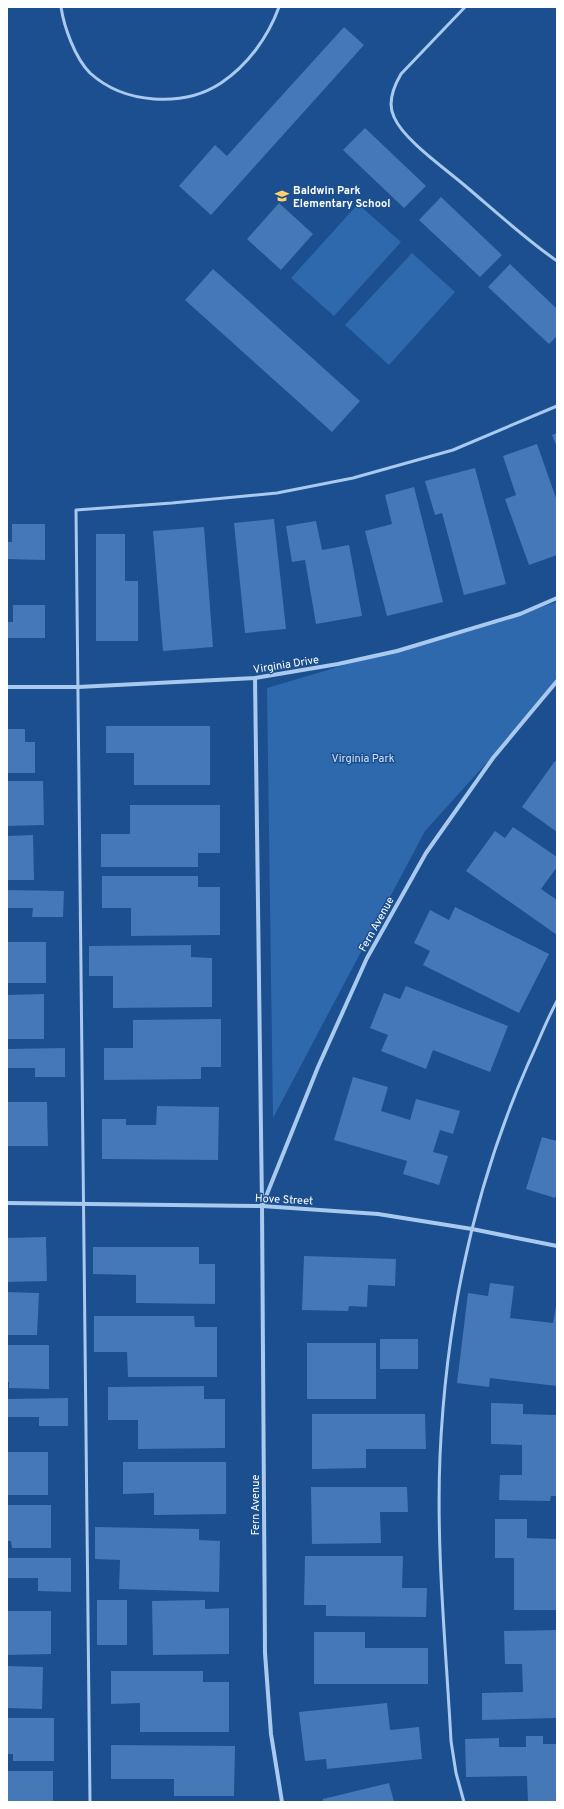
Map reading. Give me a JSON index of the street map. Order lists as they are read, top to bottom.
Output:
{
  "streets": {
    "street": ["Virginia Drive", "Fern Avenue", "Hove Street"]
  },
  "crossings": [
    ["Virginia Drive", "Fern Avenue"],
    ["Fern Avenue", "Hove Street"]
  ],
  "parks": ["Virginia Park"],
  "places": {
    "school or university": ["Baldwin Park Elementary School"]
  }
}
